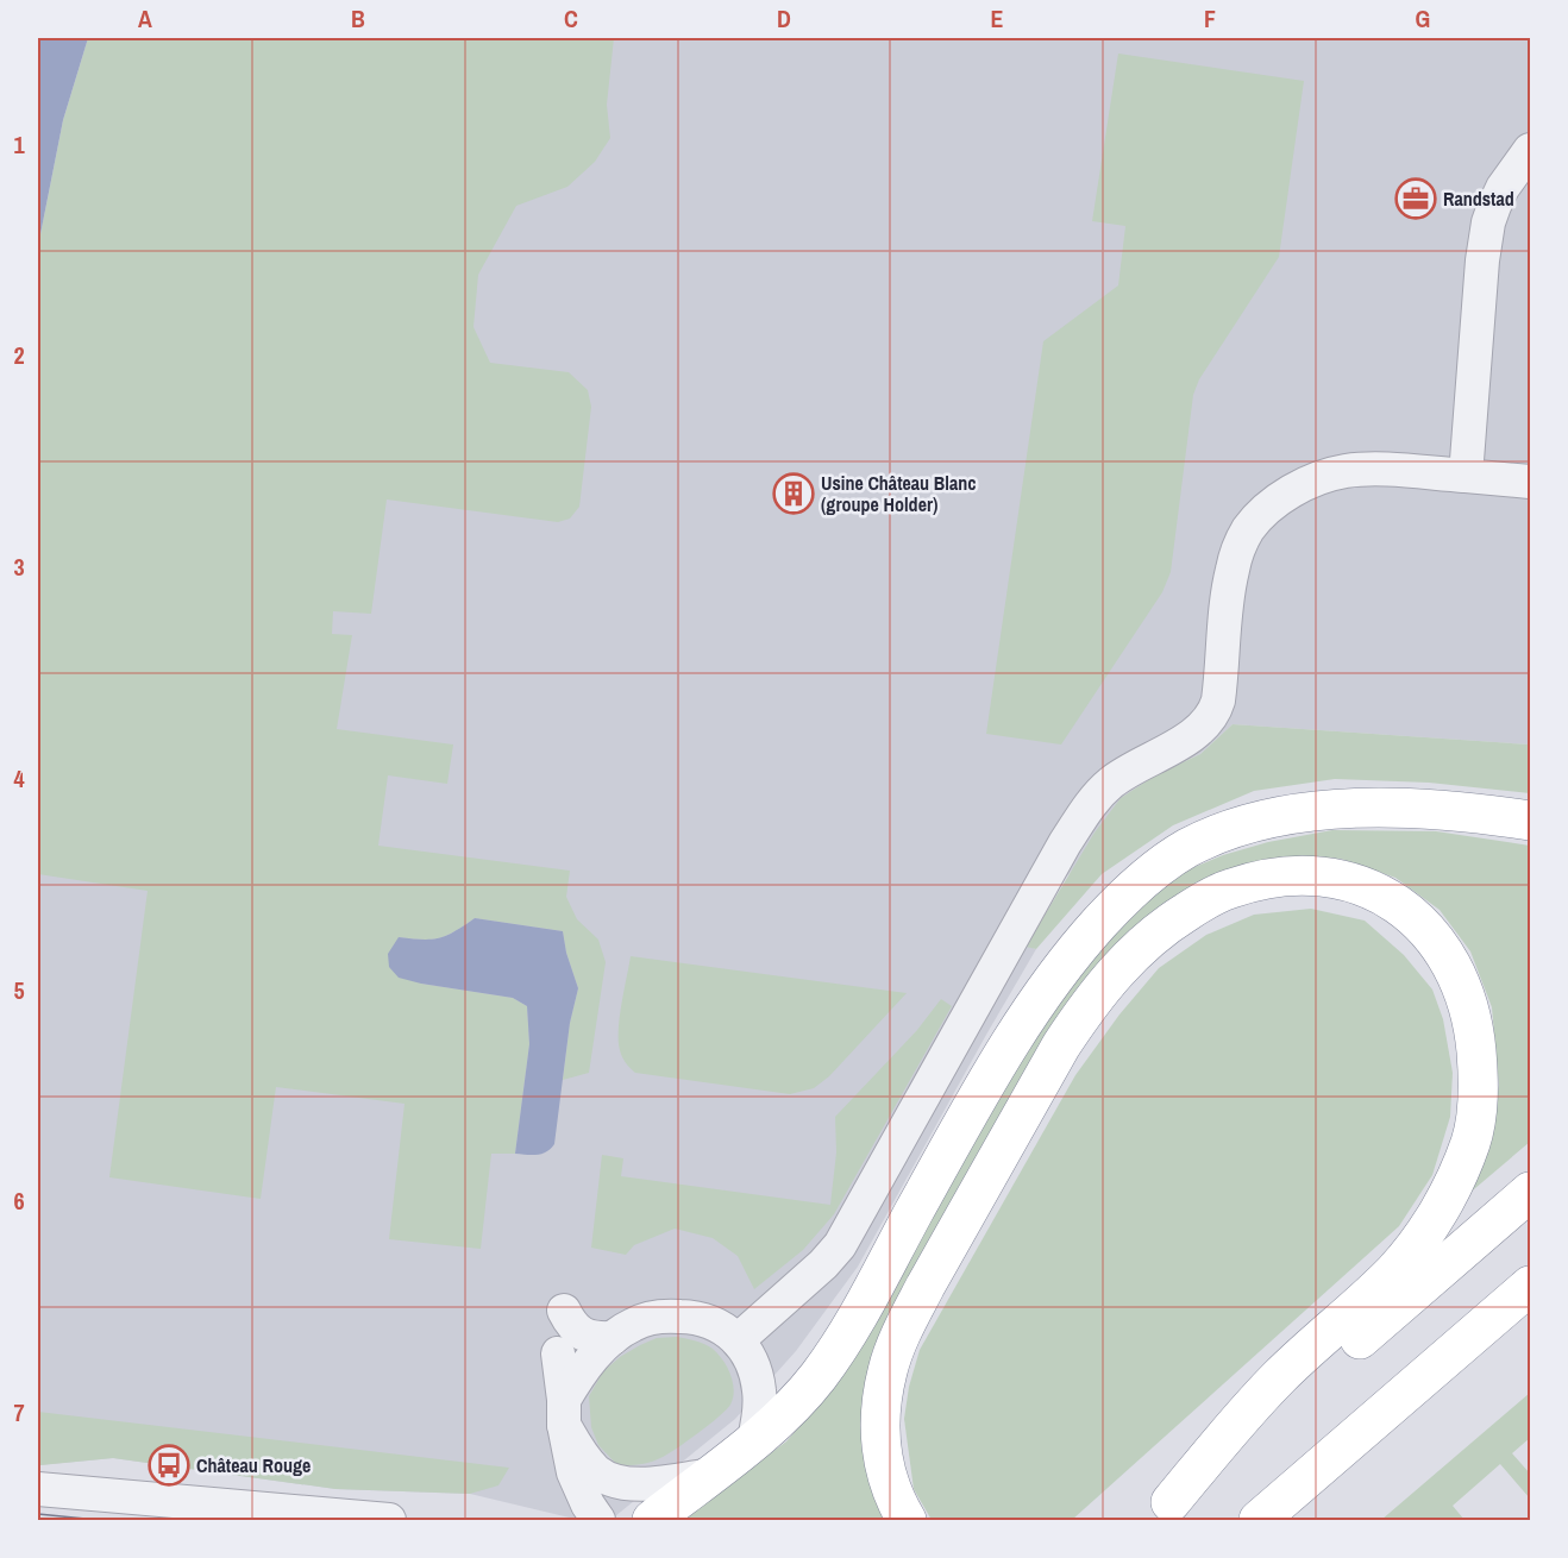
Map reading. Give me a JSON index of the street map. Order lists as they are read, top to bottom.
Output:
{
  "places": {
    "office": ["Randstad"],
    "building": ["Usine Château Blanc (groupe Holder)"],
    "bus stop": ["Château Rouge"]
  },
  "grid": {
    "columns": [
      "A",
      "B",
      "C",
      "D",
      "E",
      "F",
      "G"
    ],
    "rows": [
      "1",
      "2",
      "3",
      "4",
      "5",
      "6",
      "7"
    ]
  }
}
